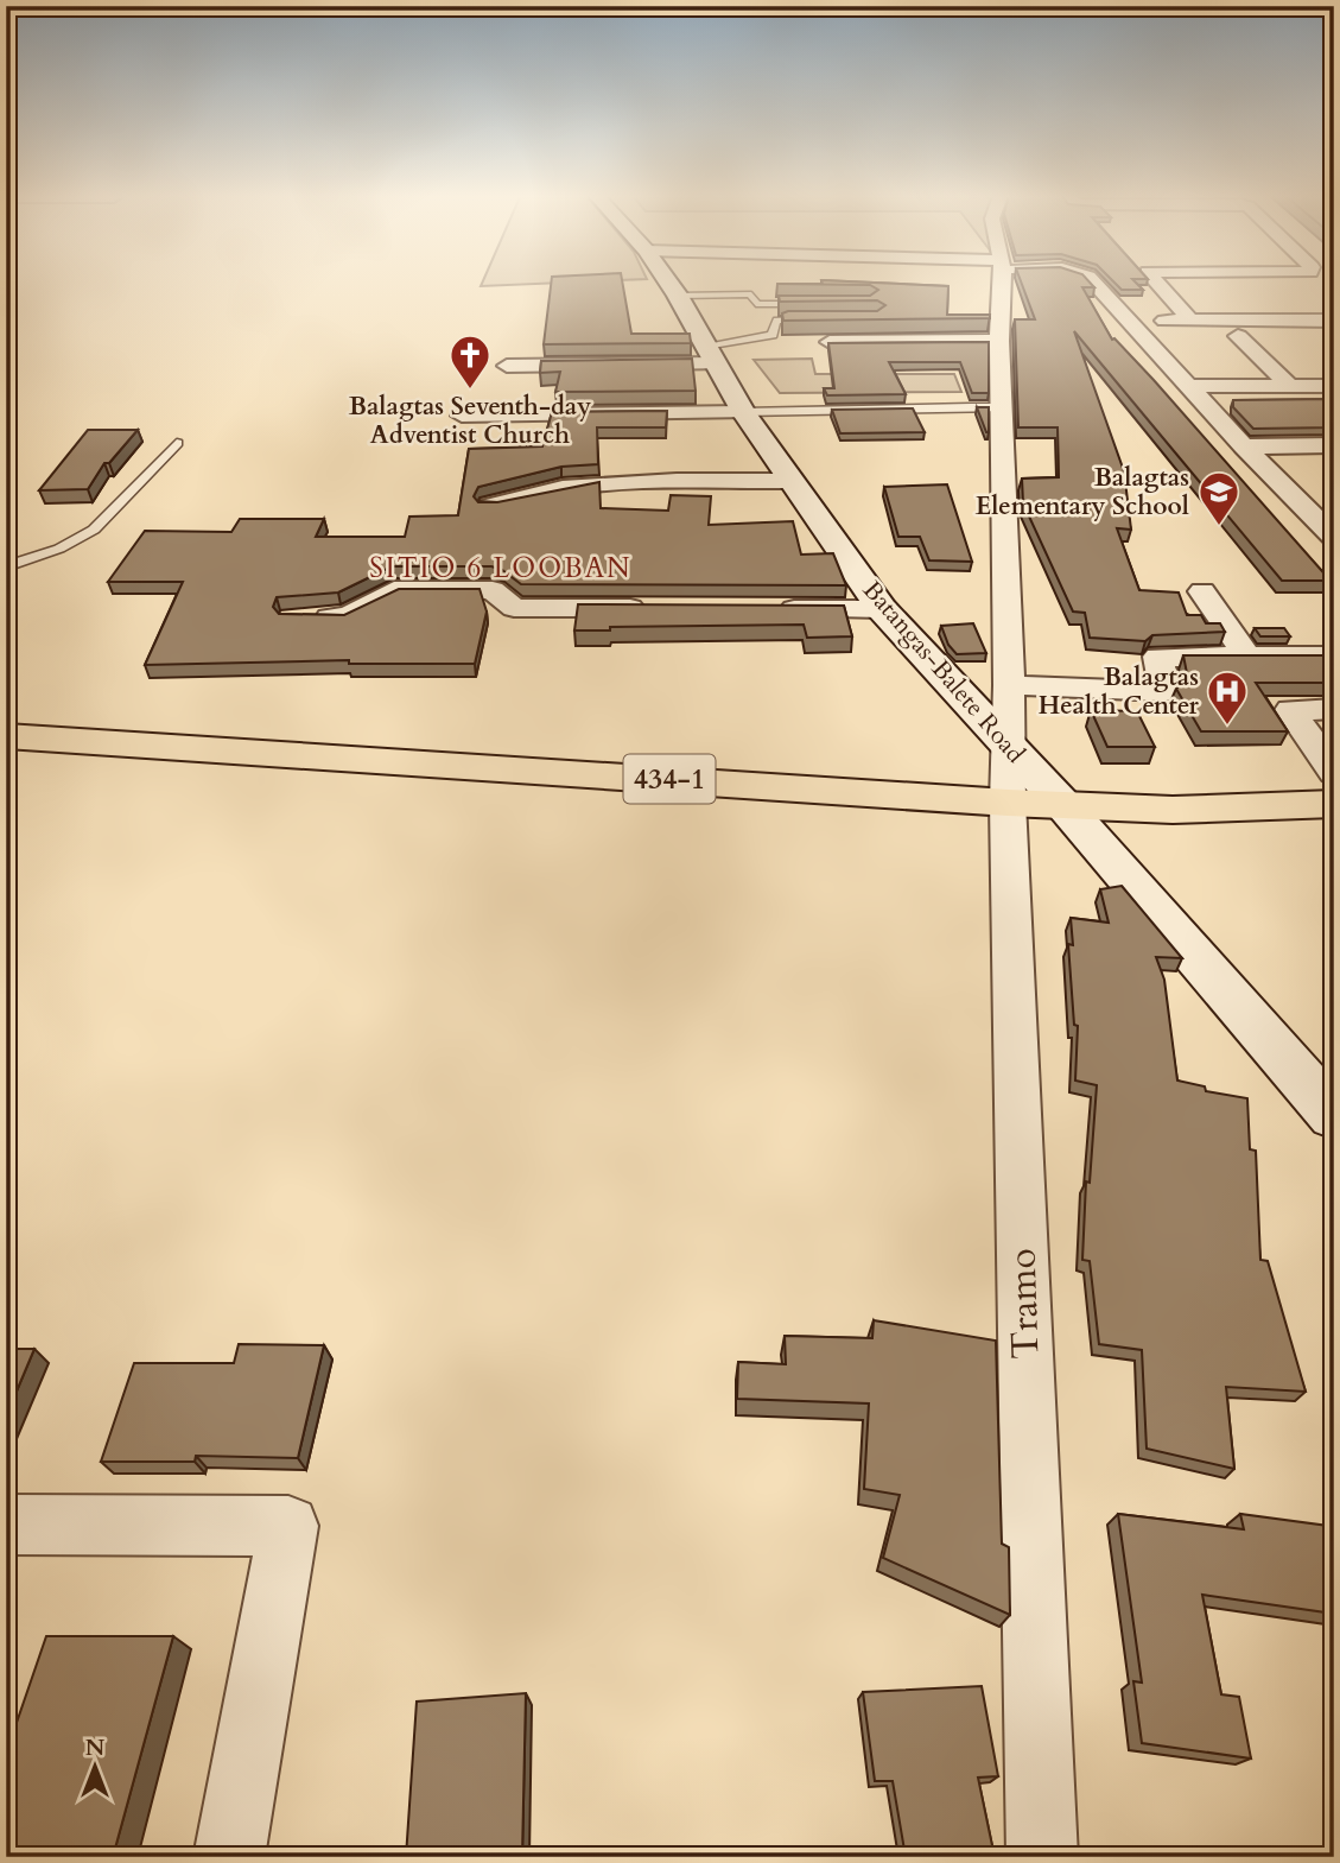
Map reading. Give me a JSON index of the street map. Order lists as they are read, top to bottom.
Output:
{
  "streets": {
    "main road": ["Batangas-Balete Road", "434-1"],
    "street": ["Tramo"]
  },
  "crossings": [
    ["Batangas-Balete Road", "434-1"],
    ["Batangas-Balete Road", "Tramo"],
    ["434-1", "Tramo"]
  ],
  "districts": ["SITIO 6 LOOBAN"],
  "places": {
    "church": ["Balagtas Seventh-day Adventist Church"],
    "school or university": ["Balagtas Elementary School"],
    "hospital": ["Balagtas Health Center"]
  },
  "north": "top"
}
